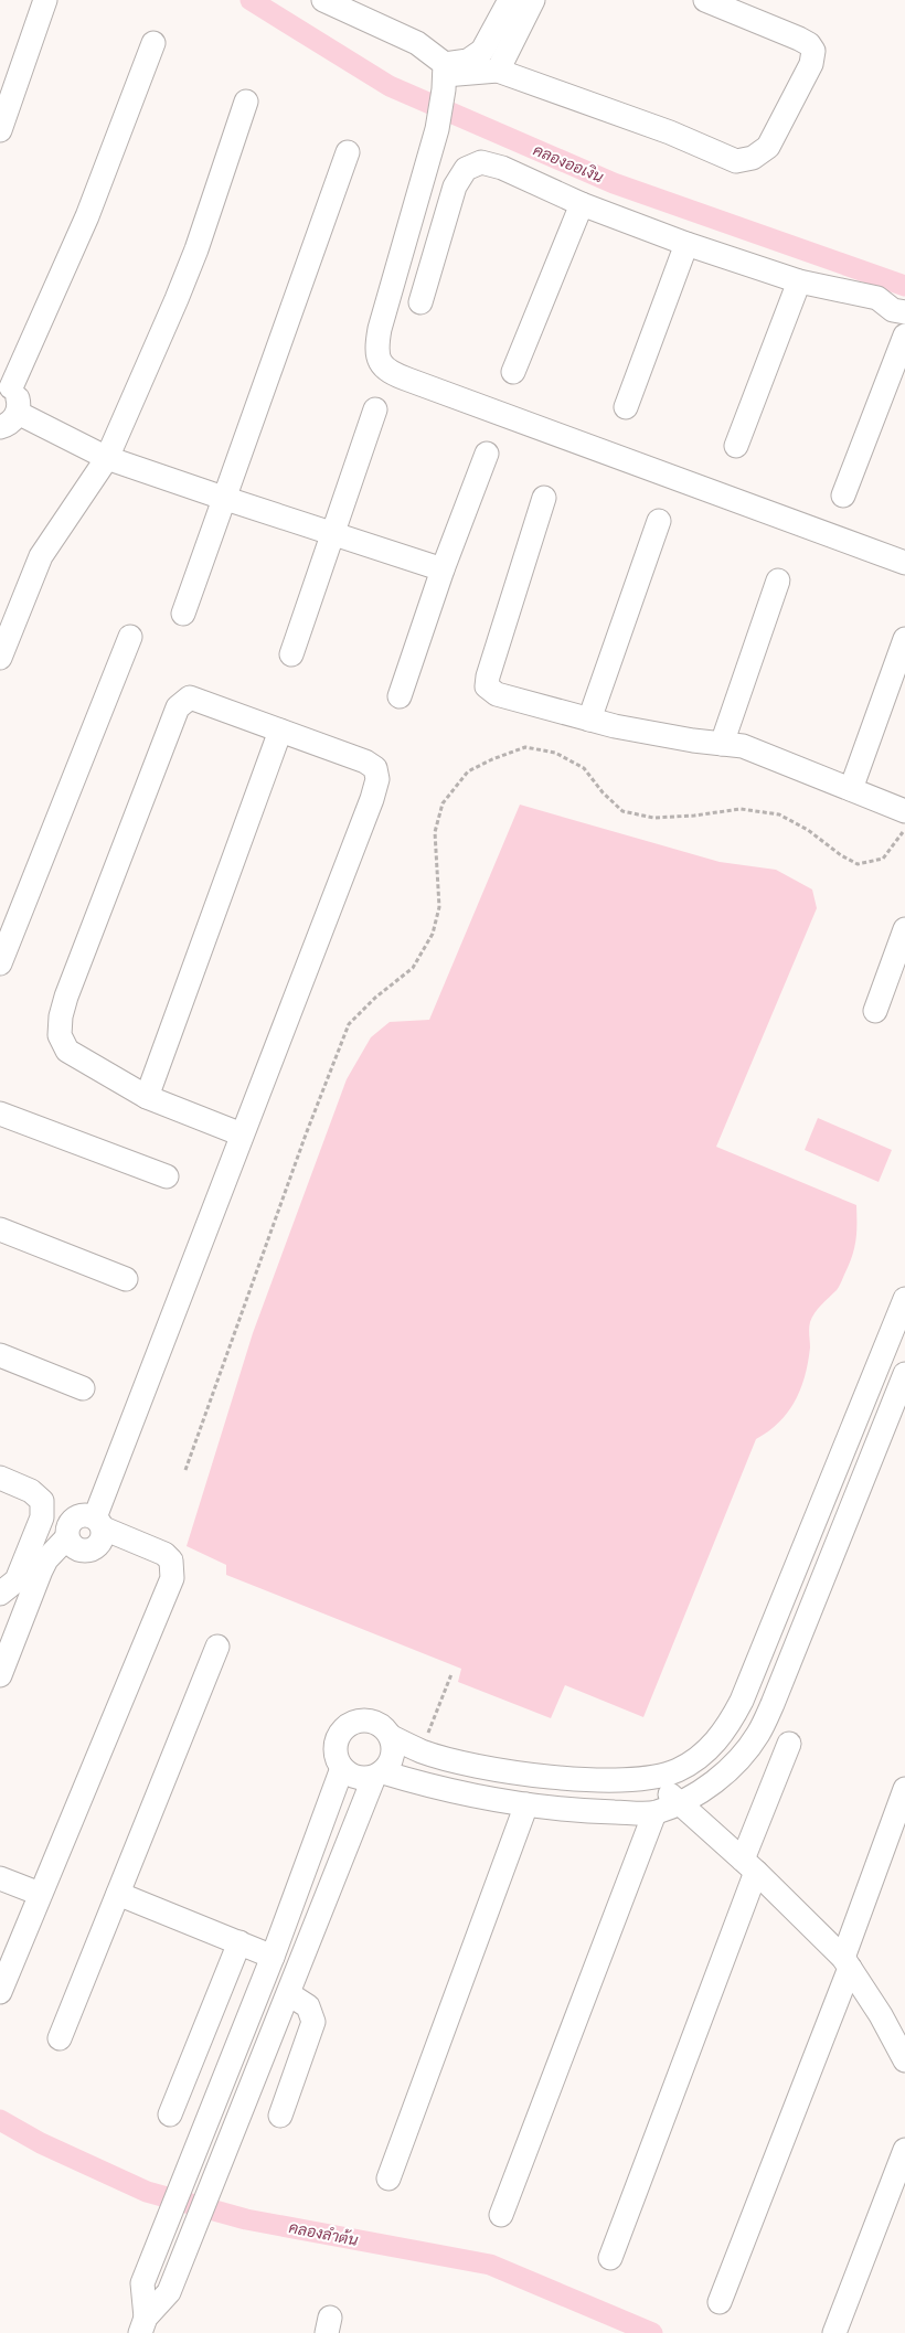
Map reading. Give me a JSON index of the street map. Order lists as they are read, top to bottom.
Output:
{
  "water": ["คลองออเงิน", "คลองลำต้น"]
}
